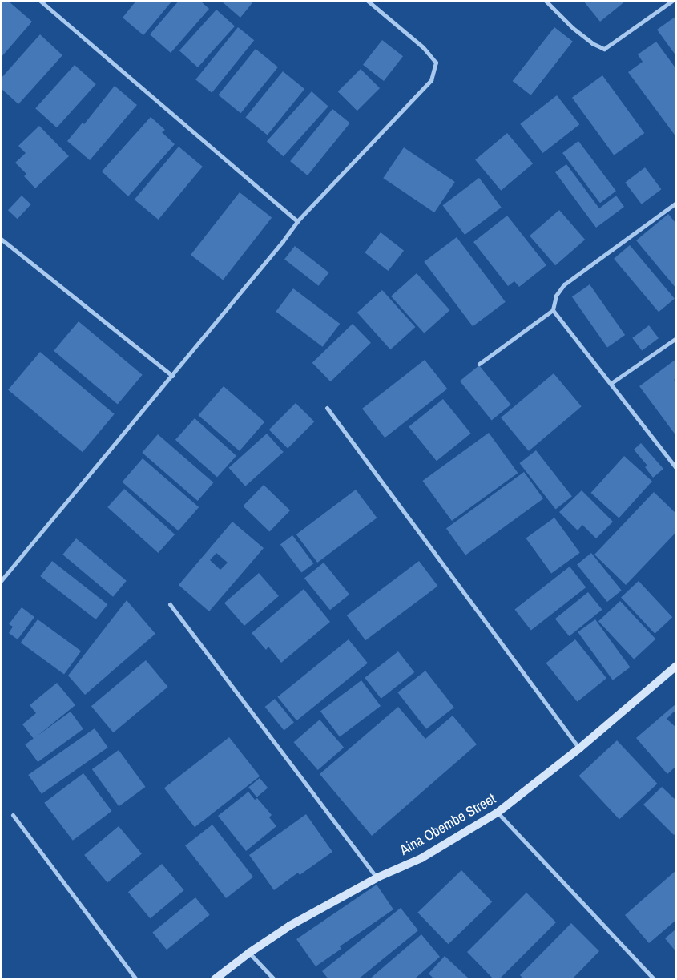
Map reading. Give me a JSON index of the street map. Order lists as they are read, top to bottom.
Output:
{
  "streets": {
    "street": ["Aina Obembe Street"]
  }
}
